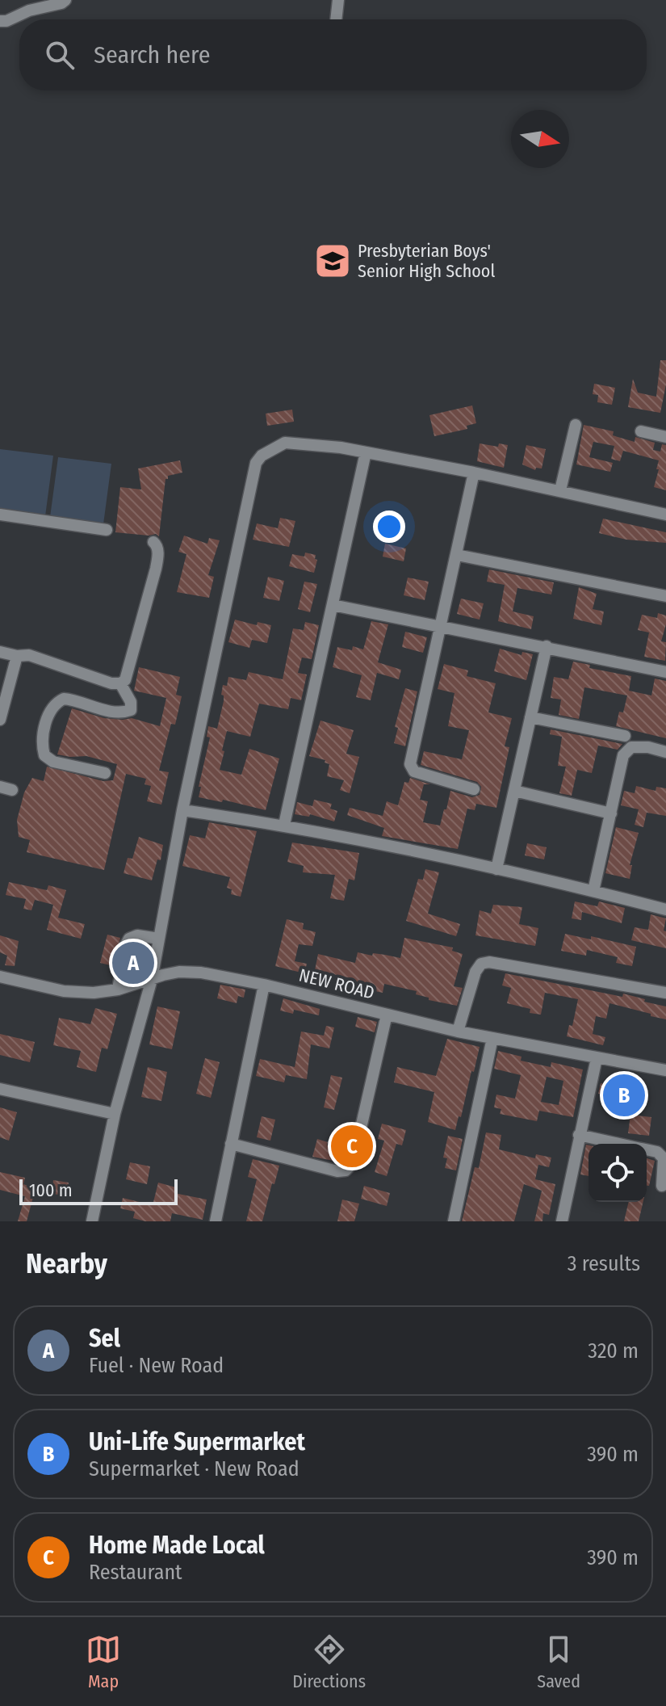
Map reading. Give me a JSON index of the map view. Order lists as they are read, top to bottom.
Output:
{
  "streets": {
    "street": ["NEW ROAD"]
  },
  "places": {
    "school or university": ["Presbyterian Boys' Senior High School"]
  },
  "scale_bar": "100 m",
  "north": "right",
  "page": {
    "search": "Search here",
    "pins": ["A", "B", "C"],
    "scale": "100 m",
    "heading": ["Nearby", "3 results"],
    "list": [
      {
        "mark": "A",
        "name": "Sel",
        "note": "Fuel · New Road",
        "value": "320 m"
      },
      {
        "mark": "B",
        "name": "Uni-Life Supermarket",
        "note": "Supermarket · New Road",
        "value": "390 m"
      },
      {
        "mark": "C",
        "name": "Home Made Local",
        "note": "Restaurant",
        "value": "390 m"
      }
    ],
    "nav": ["Map", "Directions", "Saved"]
  }
}
